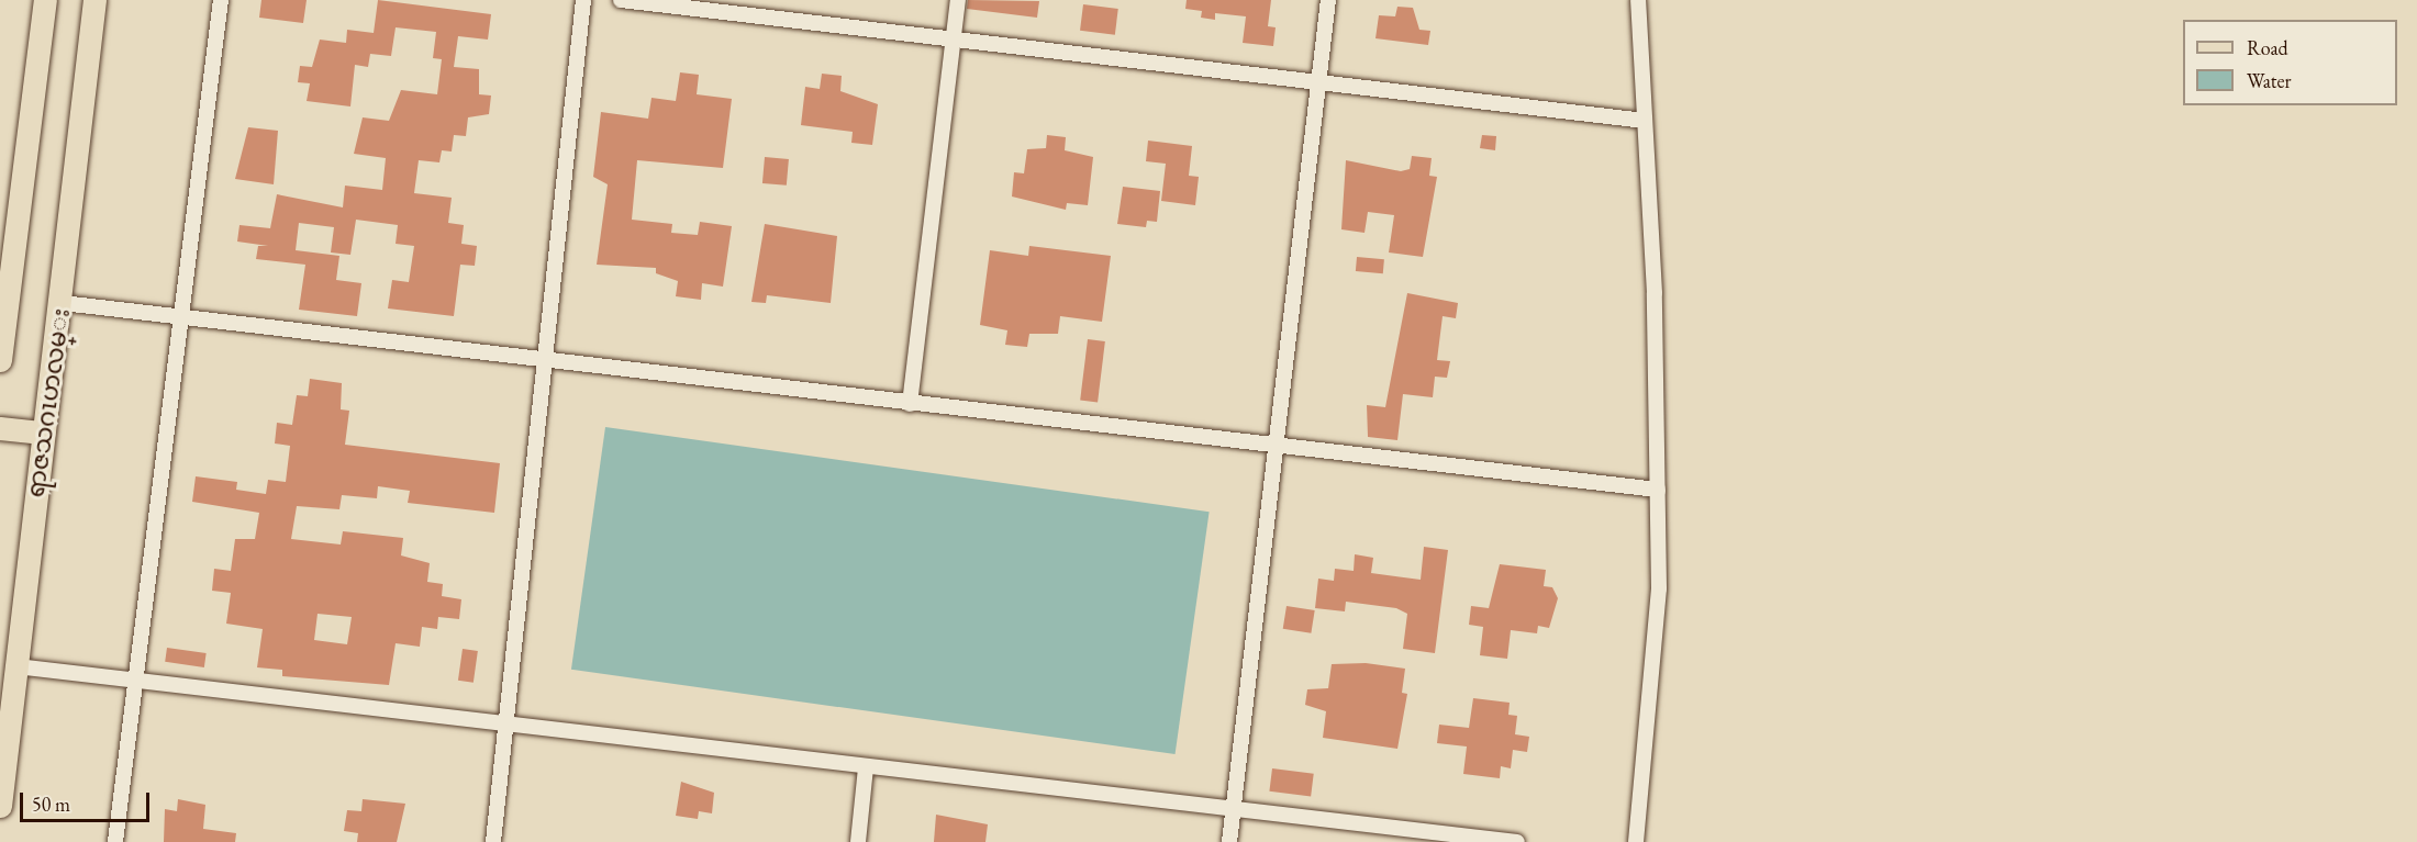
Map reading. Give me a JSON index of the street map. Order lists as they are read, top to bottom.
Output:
{
  "streets": {
    "main road": ["ရာဇသဂၤဟလမ္း"]
  },
  "legend": ["Road", "Water"],
  "scale_bar": "50 m"
}
